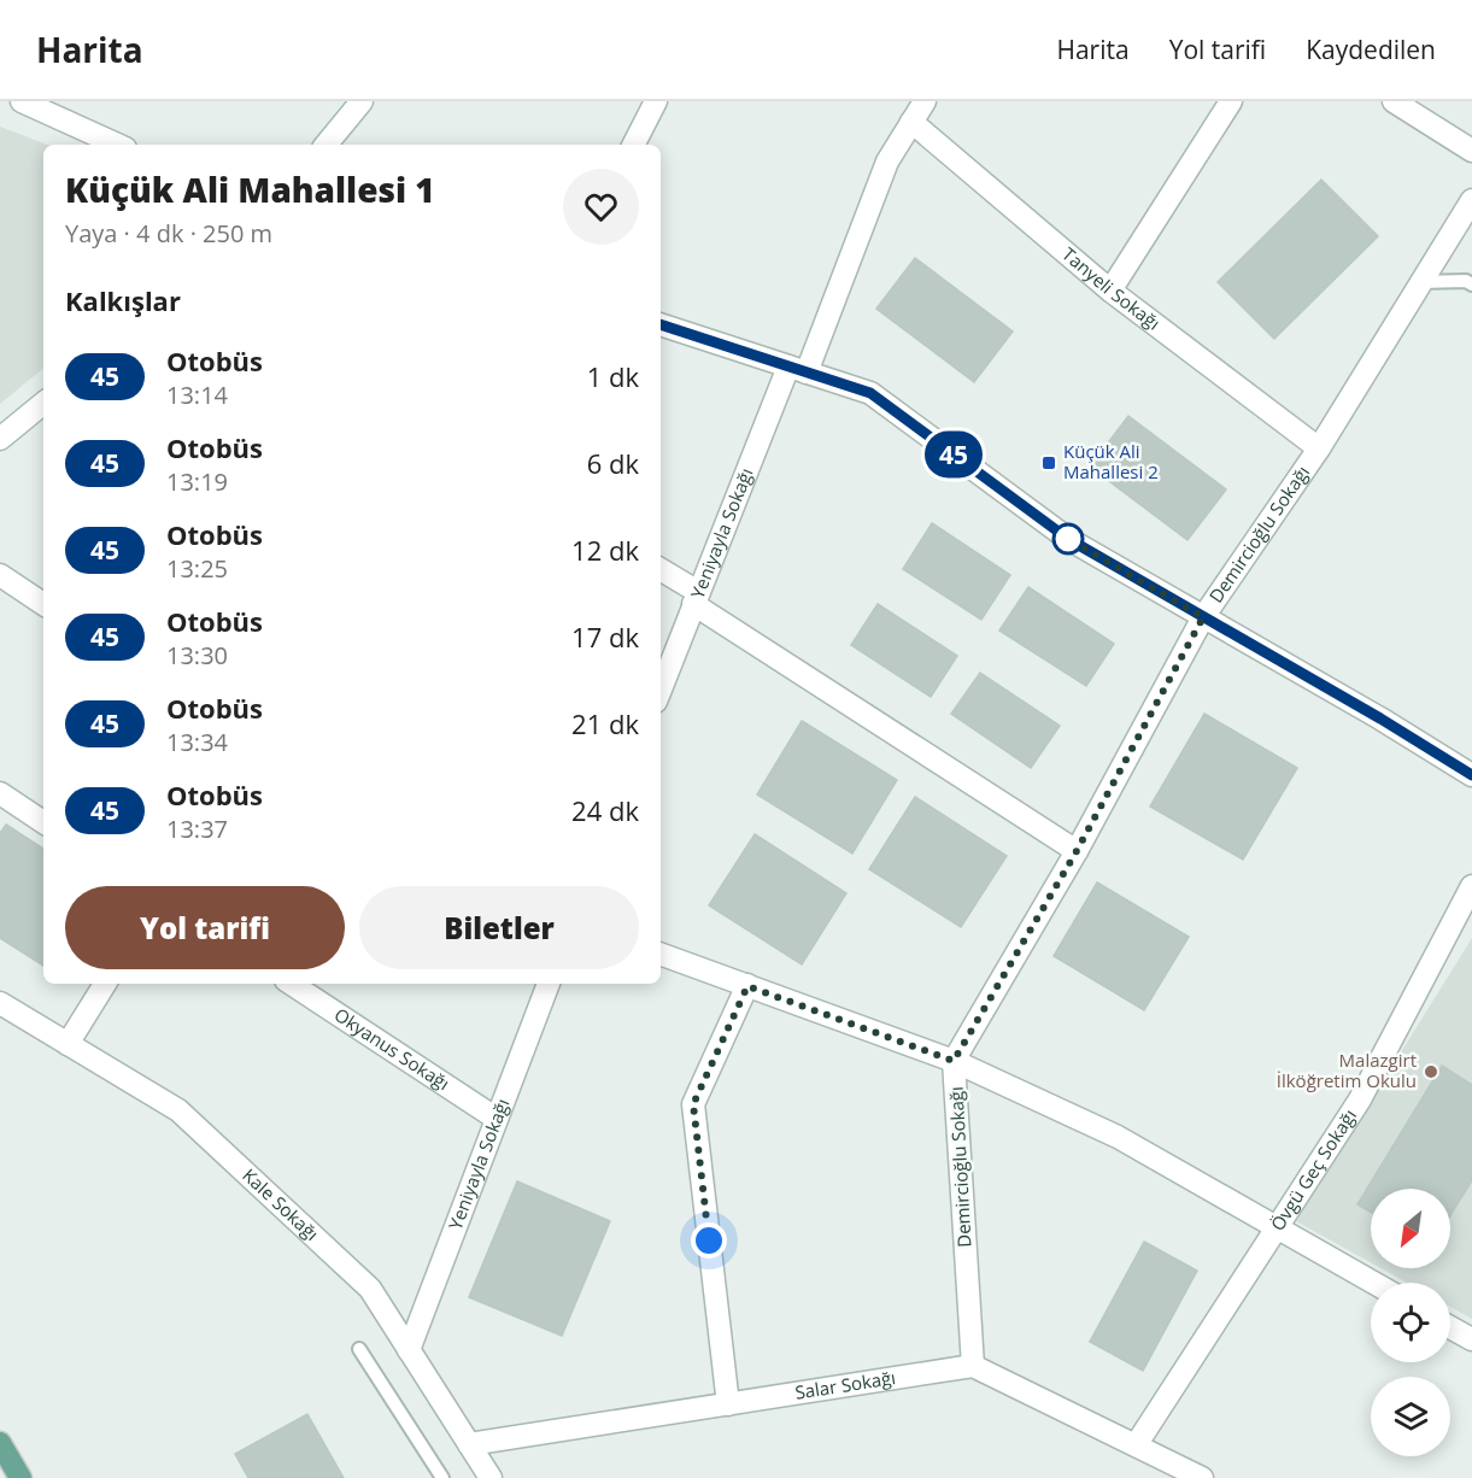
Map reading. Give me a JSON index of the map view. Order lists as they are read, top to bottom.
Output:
{
  "streets": {
    "street": [
      "Tanyeli Sokağı",
      "Yeniyayla Sokağı",
      "Demircioğlu Sokağı",
      "Okyanus Sokağı",
      "Övgü Geç Sokağı",
      "Kale Sokağı",
      "Salar Sokağı"
    ]
  },
  "crossings": [
    ["Tanyeli Sokağı", "Yeniyayla Sokağı"],
    ["Tanyeli Sokağı", "Demircioğlu Sokağı"],
    ["Yeniyayla Sokağı", "Okyanus Sokağı"],
    ["Yeniyayla Sokağı", "Kale Sokağı"],
    ["Demircioğlu Sokağı", "Salar Sokağı"],
    ["Kale Sokağı", "Salar Sokağı"]
  ],
  "places": {
    "transit": ["Küçük Ali Mahallesi 2"],
    "other": ["Malazgirt İlköğretim Okulu"]
  },
  "lines": ["bus line 45"],
  "north": "bottom left",
  "page": {
    "header": "Harita",
    "nav": ["Harita", "Yol tarifi", "Kaydedilen"],
    "on_map": "45",
    "heading": [
      ["Küçük Ali Mahallesi 1", "Yaya · 4 dk · 250 m"],
      "Kalkışlar"
    ],
    "list": [
      {
        "mark": "45",
        "name": "Otobüs",
        "note": "13:14",
        "value": "1 dk"
      },
      {
        "mark": "45",
        "name": "Otobüs",
        "note": "13:19",
        "value": "6 dk"
      },
      {
        "mark": "45",
        "name": "Otobüs",
        "note": "13:25",
        "value": "12 dk"
      },
      {
        "mark": "45",
        "name": "Otobüs",
        "note": "13:30",
        "value": "17 dk"
      },
      {
        "mark": "45",
        "name": "Otobüs",
        "note": "13:34",
        "value": "21 dk"
      },
      {
        "mark": "45",
        "name": "Otobüs",
        "note": "13:37",
        "value": "24 dk"
      }
    ],
    "buttons": ["Yol tarifi", "Biletler"]
  }
}
